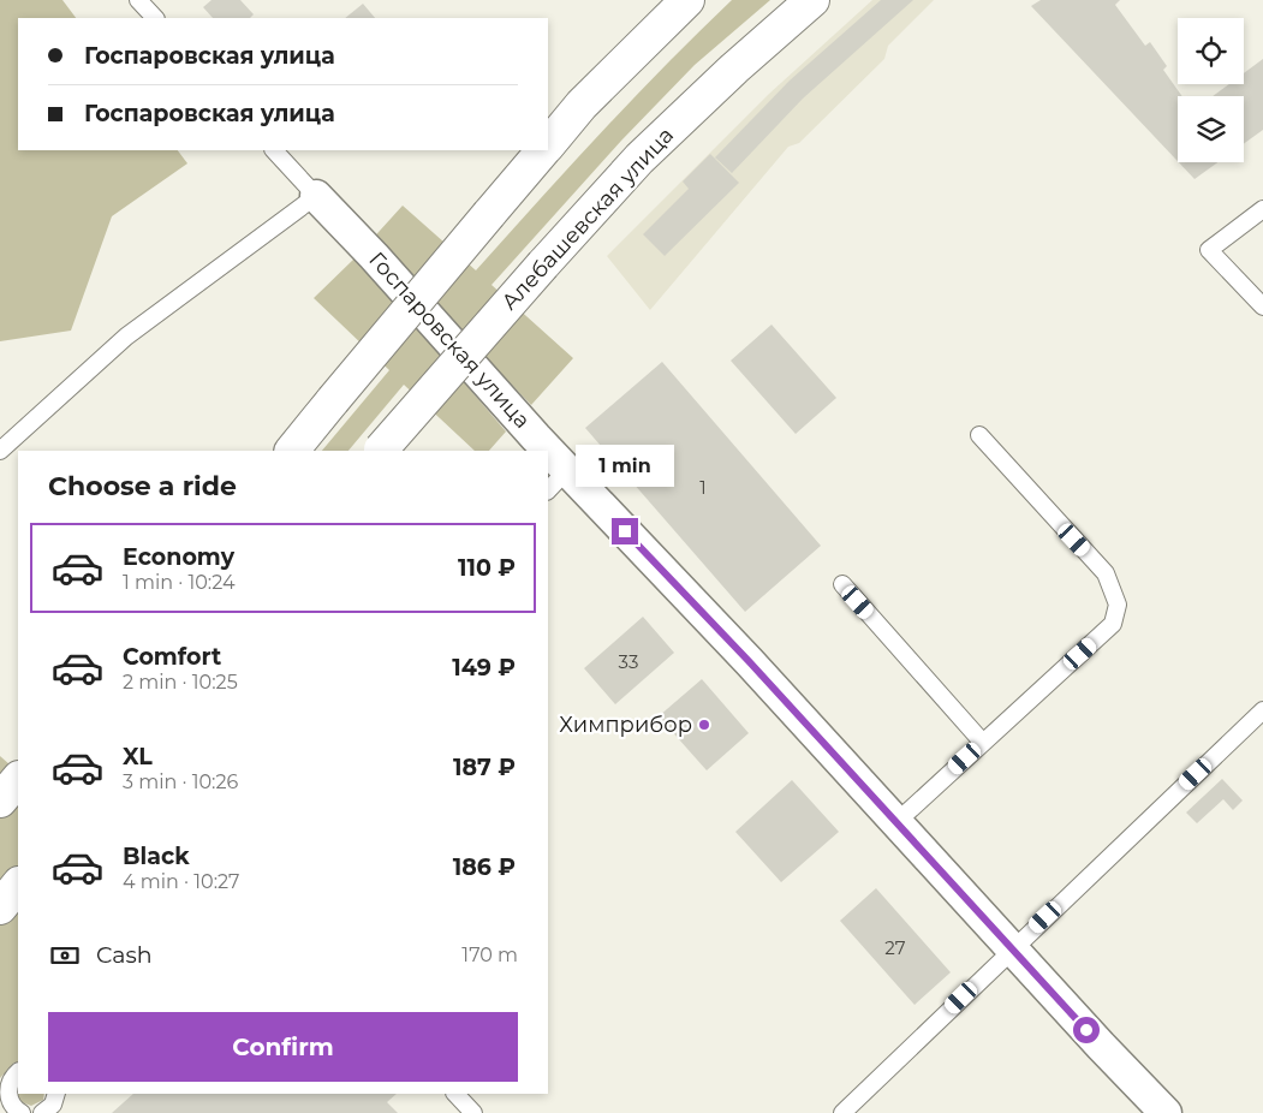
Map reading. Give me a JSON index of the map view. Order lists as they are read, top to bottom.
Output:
{
  "streets": {
    "main road": ["Алебашевская улица"],
    "street": ["Госпаровская улица"]
  },
  "places": ["Химприбор"],
  "house_numbers": ["1", "33", "27"],
  "page": {
    "banner": ["Госпаровская улица", "Госпаровская улица"],
    "bubble": "1 min",
    "heading": "Choose a ride",
    "list": [
      {
        "name": "Economy",
        "note": "1 min · 10:24",
        "value": "110 ₽"
      },
      {
        "name": "Comfort",
        "note": "2 min · 10:25",
        "value": "149 ₽"
      },
      {
        "name": "XL",
        "note": "3 min · 10:26",
        "value": "187 ₽"
      },
      {
        "name": "Black",
        "note": "4 min · 10:27",
        "value": "186 ₽"
      }
    ],
    "pay": ["Cash", "170 m"],
    "buttons": "Confirm"
  }
}
